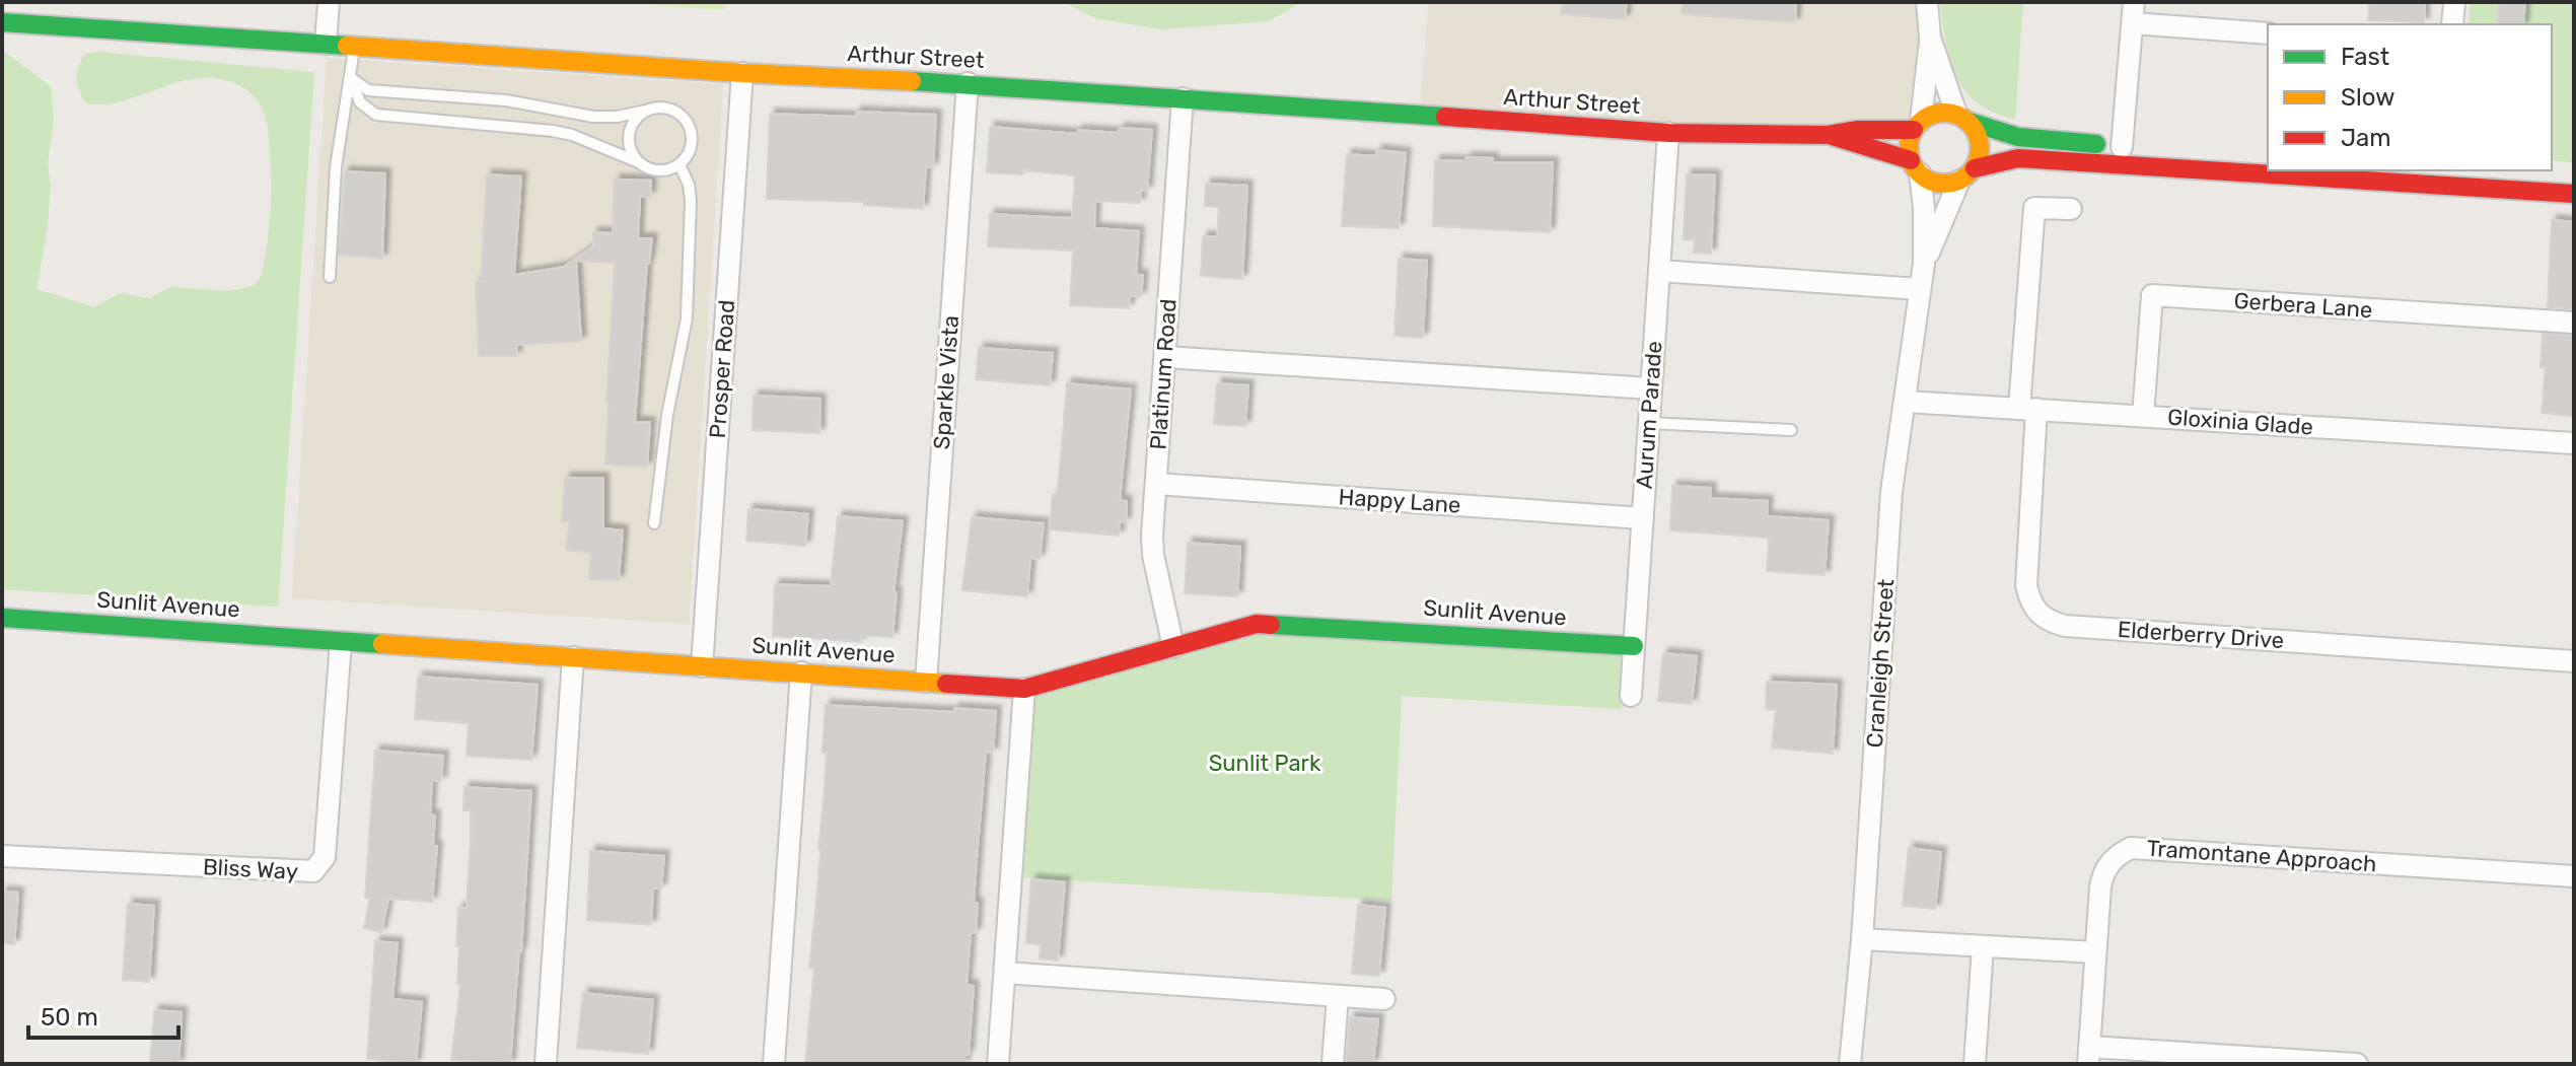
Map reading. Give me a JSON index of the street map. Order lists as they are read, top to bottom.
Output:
{
  "streets": {
    "street": [
      "Arthur Street",
      "Gerbera Lane",
      "Prosper Road",
      "Platinum Road",
      "Sparkle Vista",
      "Aurum Parade",
      "Gloxinia Glade",
      "Happy Lane",
      "Sunlit Avenue",
      "Elderberry Drive",
      "Cranleigh Street",
      "Tramontane Approach",
      "Bliss Way"
    ]
  },
  "crossings": [
    ["Arthur Street", "Prosper Road"],
    ["Arthur Street", "Platinum Road"],
    ["Arthur Street", "Sparkle Vista"],
    ["Arthur Street", "Aurum Parade"],
    ["Arthur Street", "Cranleigh Street"],
    ["Gerbera Lane", "Gloxinia Glade"],
    ["Prosper Road", "Sunlit Avenue"],
    ["Platinum Road", "Happy Lane"],
    ["Platinum Road", "Sunlit Avenue"],
    ["Sparkle Vista", "Sunlit Avenue"],
    ["Aurum Parade", "Happy Lane"],
    ["Aurum Parade", "Sunlit Avenue"],
    ["Gloxinia Glade", "Elderberry Drive"],
    ["Gloxinia Glade", "Cranleigh Street"],
    ["Sunlit Avenue", "Bliss Way"]
  ],
  "parks": ["Sunlit Park"],
  "legend": ["Fast", "Slow", "Jam"],
  "scale_bar": "50 m"
}
